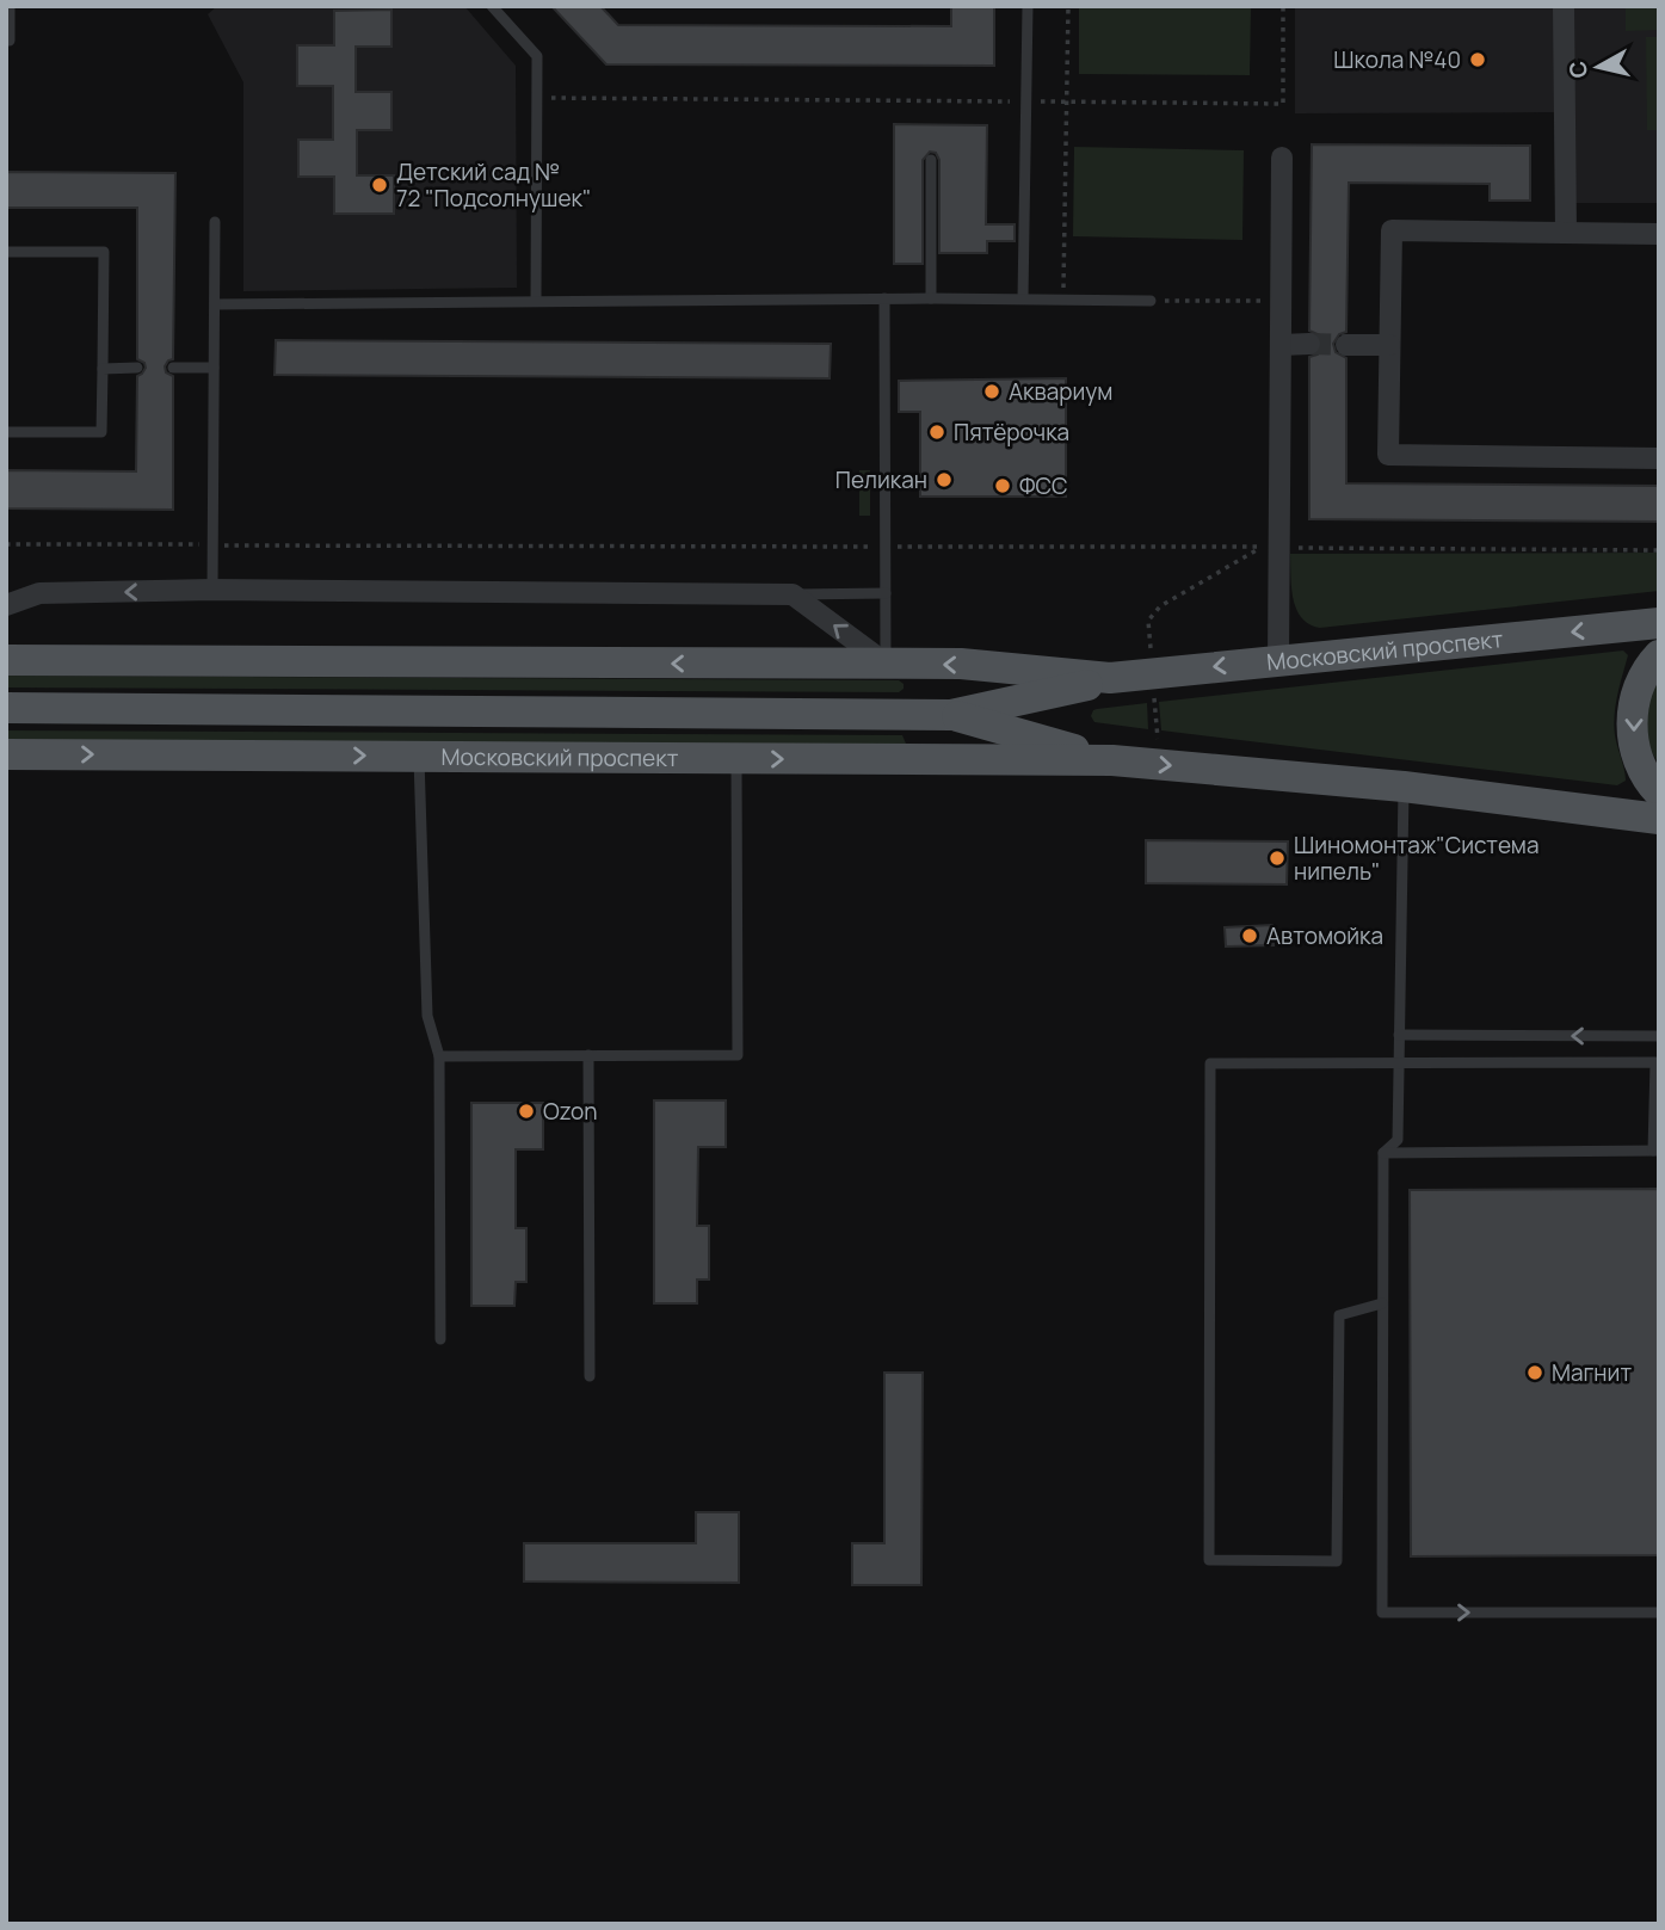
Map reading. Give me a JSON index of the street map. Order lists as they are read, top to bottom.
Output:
{
  "streets": {
    "main road": ["Московский проспект"]
  },
  "places": [
    "Школа №40",
    "Детский сад № 72 \"Подсолнушек\"",
    "Аквариум",
    "Пятёрочка",
    "Пеликан",
    "ФСС",
    "Шиномонтаж\"Система нипель\"",
    "Автомойка",
    "Ozon",
    "Магнит"
  ],
  "north": "left"
}
